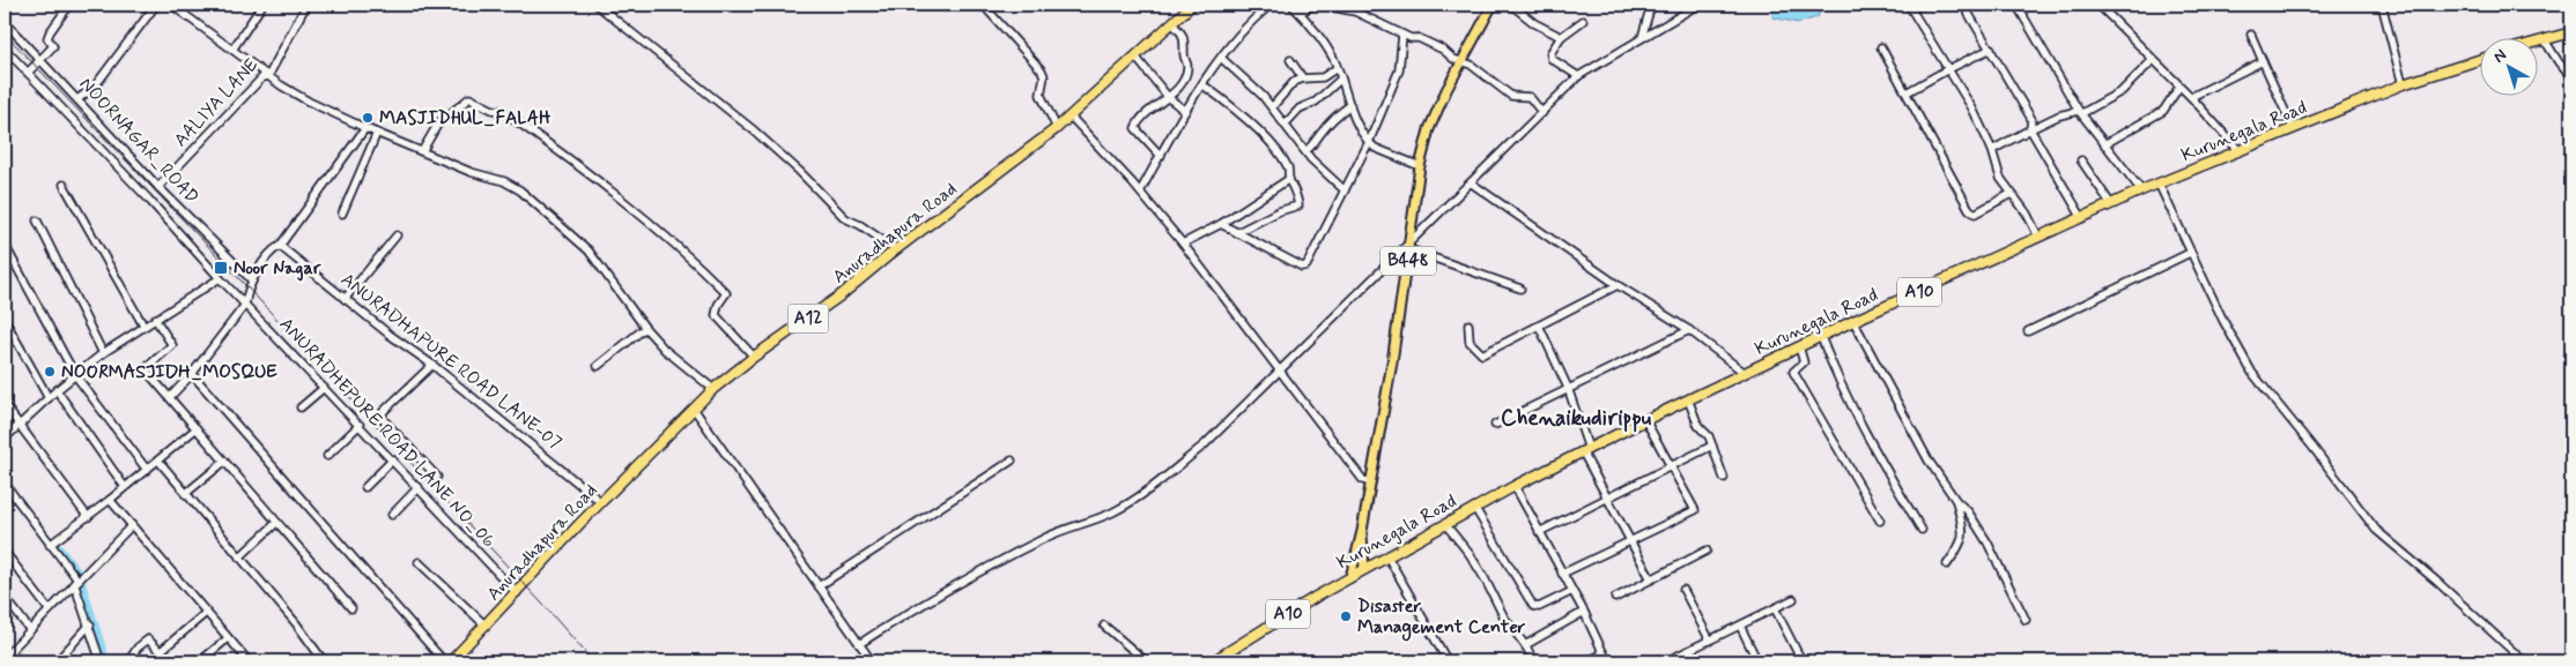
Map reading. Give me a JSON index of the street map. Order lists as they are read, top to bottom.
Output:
{
  "streets": {
    "highway": [
      "Kurunegala Road",
      "Anuradhapura Road",
      "A10",
      "A12"
    ],
    "main road": ["B448"],
    "street": [
      "AALIYA LANE",
      "NOORNAGAR_ROAD",
      "ANURADHAPURE ROAD LANE-07",
      "ANURADHEPURE ROAD LANE NO_06"
    ]
  },
  "crossings": [
    ["AALIYA LANE", "NOORNAGAR_ROAD"],
    ["Kurunegala Road", "B448"],
    ["Anuradhapura Road", "ANURADHAPURE ROAD LANE-07"],
    ["Anuradhapura Road", "ANURADHEPURE ROAD LANE NO_06"]
  ],
  "districts": ["Chenaikudirippu"],
  "places": {
    "other": ["MASJIDHUL_FALAH", "NOORMASJIDH_MOSQUE", "Disaster Management Center"],
    "transit": ["Noor Nagar"]
  },
  "north": "top left"
}
